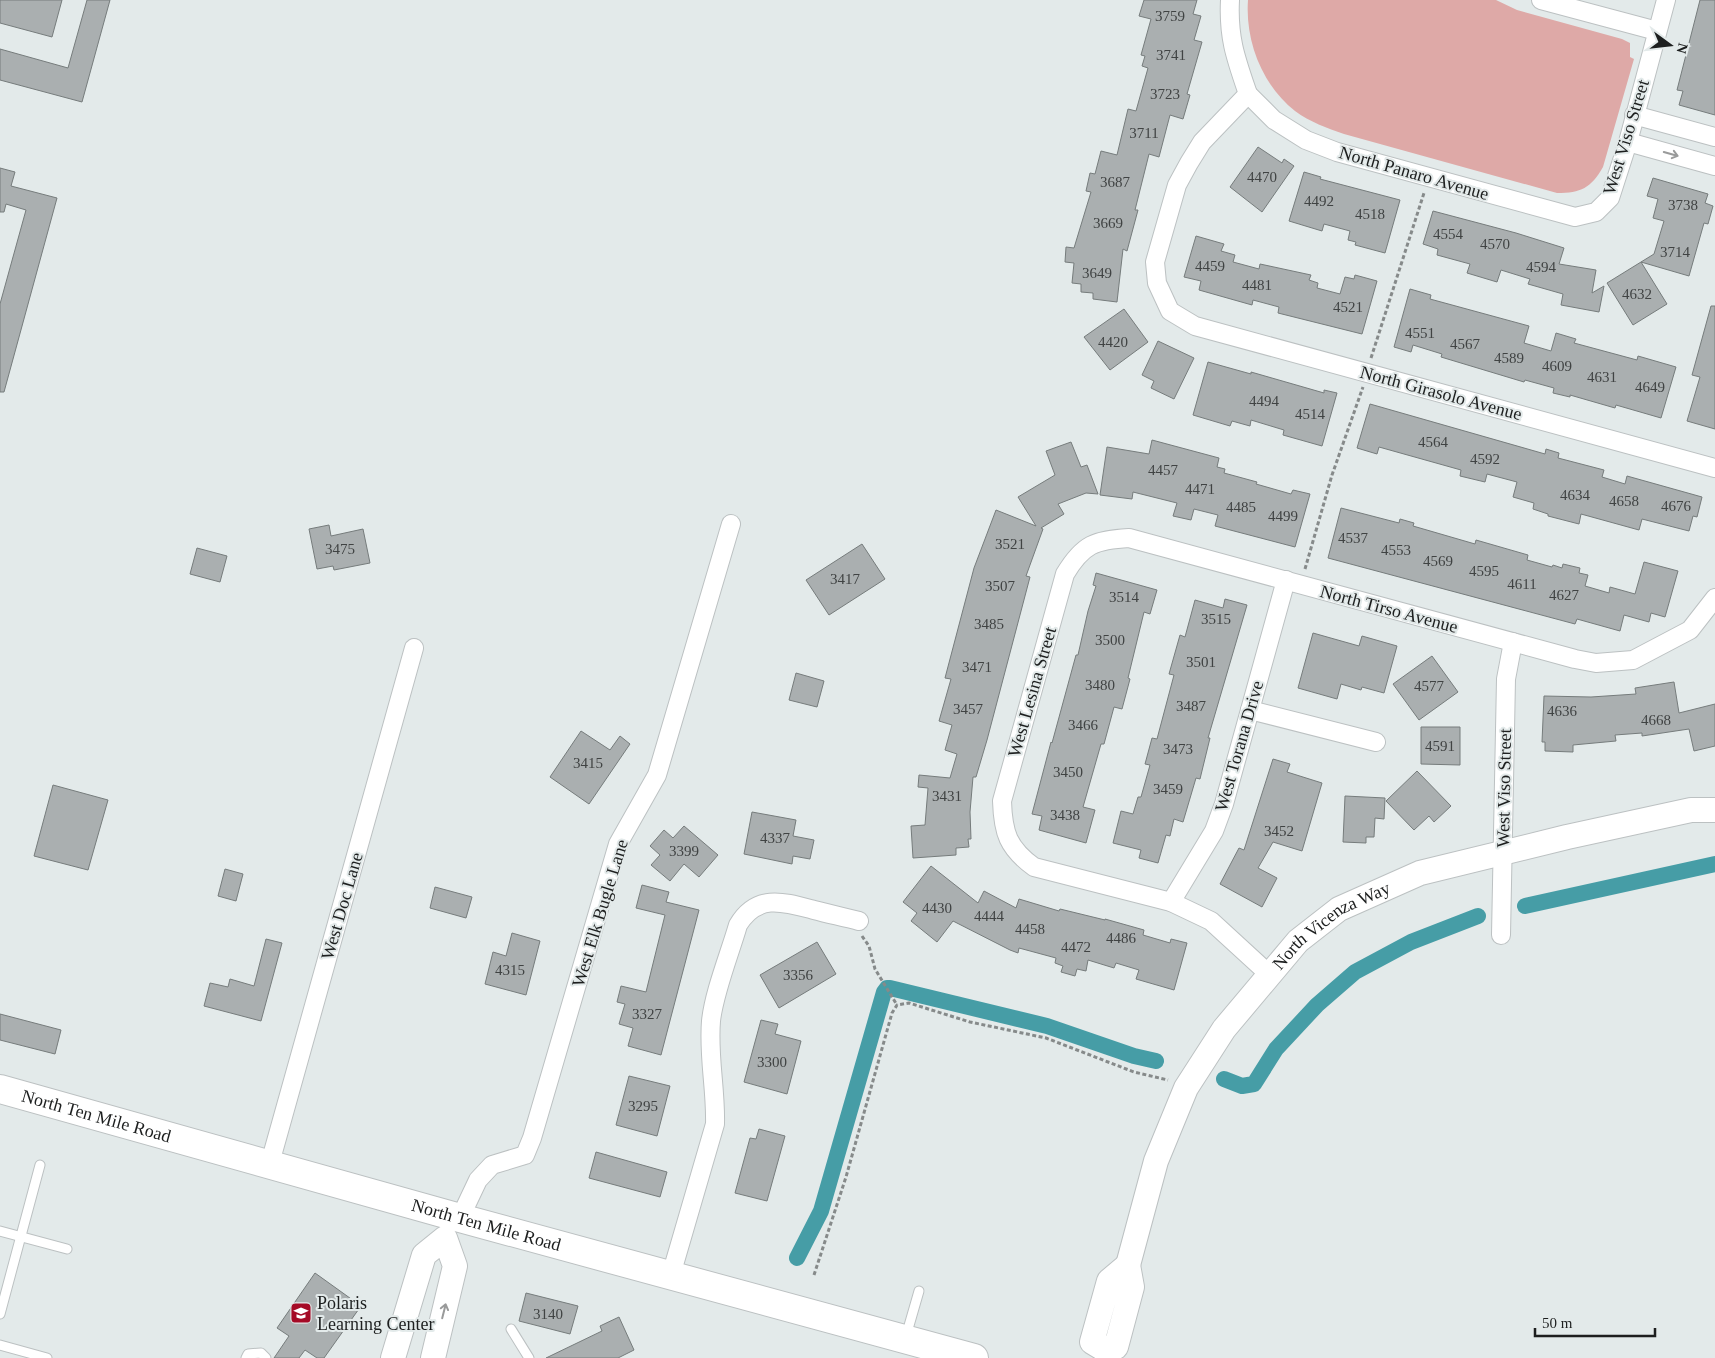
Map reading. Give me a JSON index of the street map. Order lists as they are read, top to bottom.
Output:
{
  "streets": {
    "main road": ["North Ten Mile Road"],
    "street": [
      "West Viso Street",
      "North Panaro Avenue",
      "North Girasolo Avenue",
      "North Tirso Avenue",
      "West Lesina Street",
      "West Torana Drive",
      "West Doc Lane",
      "West Elk Bugle Lane",
      "North Vicenza Way"
    ]
  },
  "crossings": [
    ["West Viso Street", "North Panaro Avenue"],
    ["West Viso Street", "North Tirso Avenue"],
    ["West Viso Street", "North Vicenza Way"],
    ["North Panaro Avenue", "North Girasolo Avenue"],
    ["North Tirso Avenue", "West Lesina Street"],
    ["North Tirso Avenue", "West Torana Drive"],
    ["West Lesina Street", "West Torana Drive"],
    ["West Doc Lane", "North Ten Mile Road"],
    ["West Elk Bugle Lane", "North Ten Mile Road"]
  ],
  "places": {
    "school or university": ["Polaris Learning Center"]
  },
  "house_numbers": [
    "3759",
    "3741",
    "3723",
    "3711",
    "4470",
    "3687",
    "4492",
    "3738",
    "4518",
    "3669",
    "4554",
    "4570",
    "3714",
    "4459",
    "4594",
    "3649",
    "4481",
    "4632",
    "4521",
    "4551",
    "4420",
    "4567",
    "4589",
    "4609",
    "4631",
    "4649",
    "4494",
    "4514",
    "4564",
    "4592",
    "4457",
    "4471",
    "4634",
    "4658",
    "4676",
    "4485",
    "4499",
    "4537",
    "3521",
    "3475",
    "4553",
    "4569",
    "4595",
    "3417",
    "4611",
    "3507",
    "4627",
    "3514",
    "3515",
    "3485",
    "3500",
    "3501",
    "3471",
    "3480",
    "4577",
    "3487",
    "3457",
    "4636",
    "4668",
    "3466",
    "4591",
    "3473",
    "3415",
    "3450",
    "3459",
    "3431",
    "3438",
    "3452",
    "4337",
    "3399",
    "4430",
    "4444",
    "4458",
    "4486",
    "4472",
    "4315",
    "3356",
    "3327",
    "3300",
    "3295",
    "3140"
  ],
  "scale_bar": "50 m",
  "north": "right"
}
